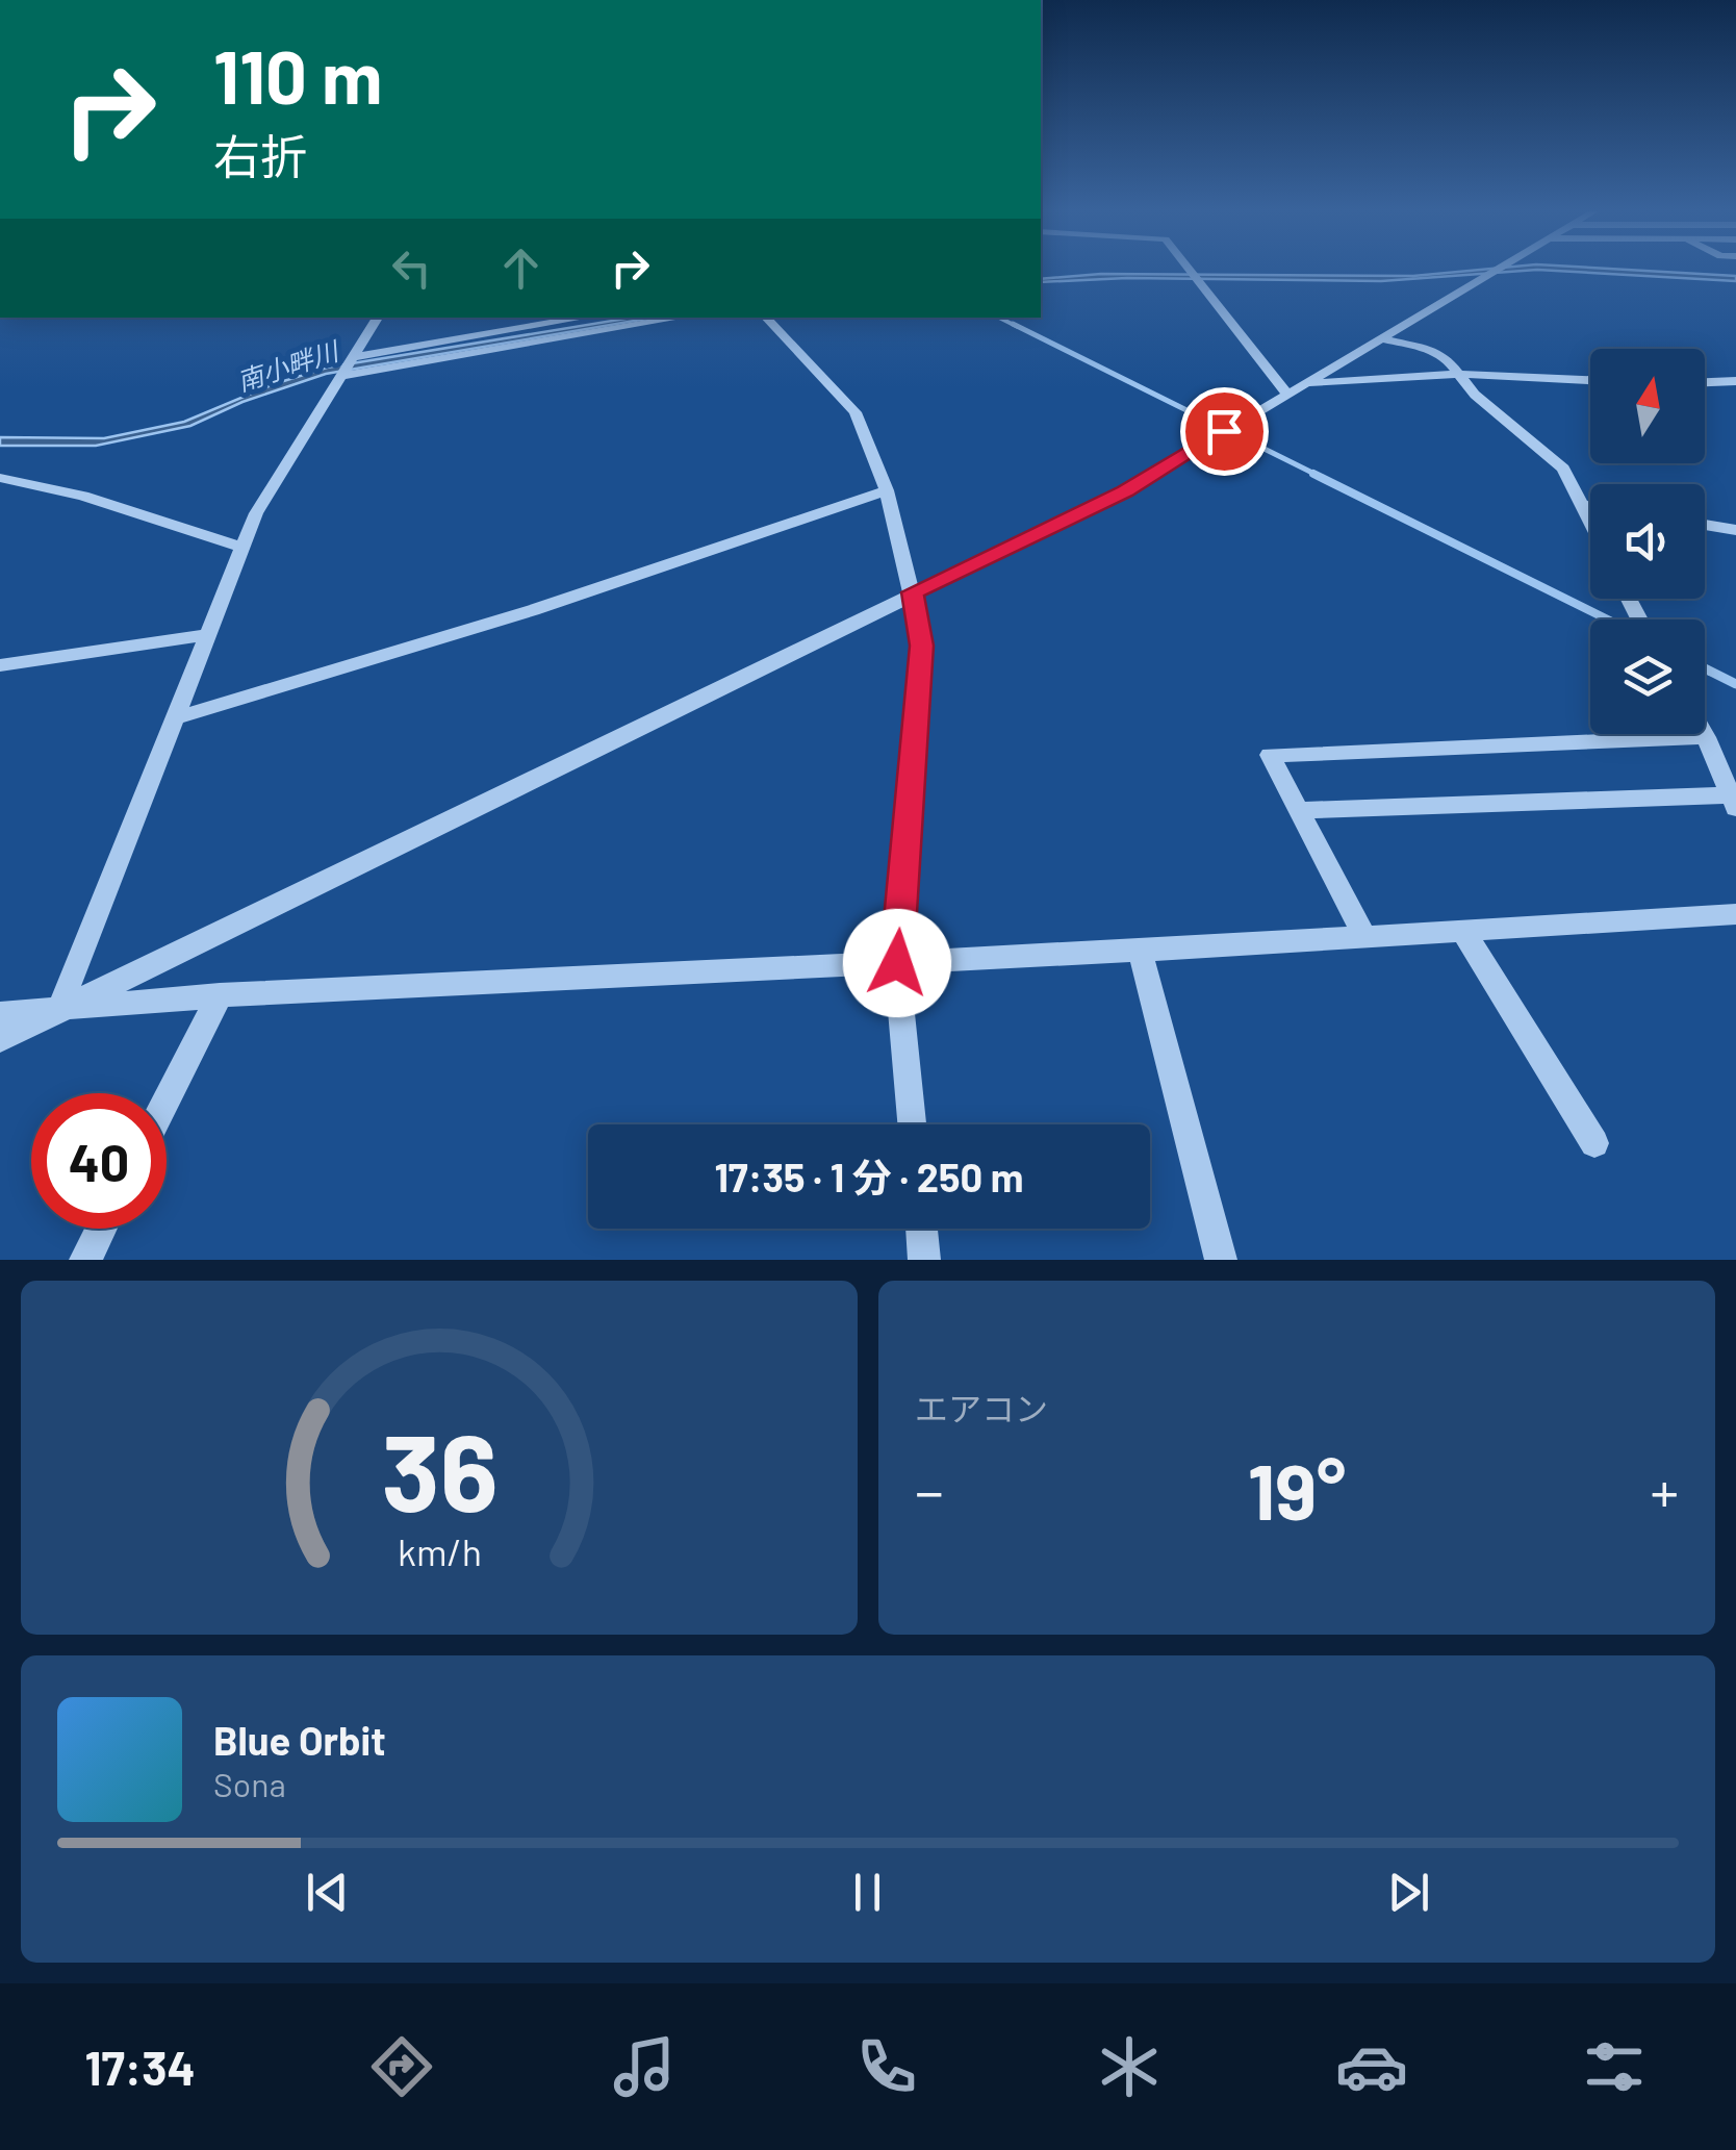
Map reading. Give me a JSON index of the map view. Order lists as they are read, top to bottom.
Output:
{
  "water": ["南小畔川"],
  "north": "top",
  "page": {
    "turn": ["110 m", "右折"],
    "limit": "40",
    "trip": "17:35 · 1 分 · 250 m",
    "tile": "エアコン",
    "heat": ["−", "19°", "+"],
    "song": ["Blue Orbit", "Sona"],
    "tabs": "17:34",
    "gauge": ["36", "km/h"]
  }
}
